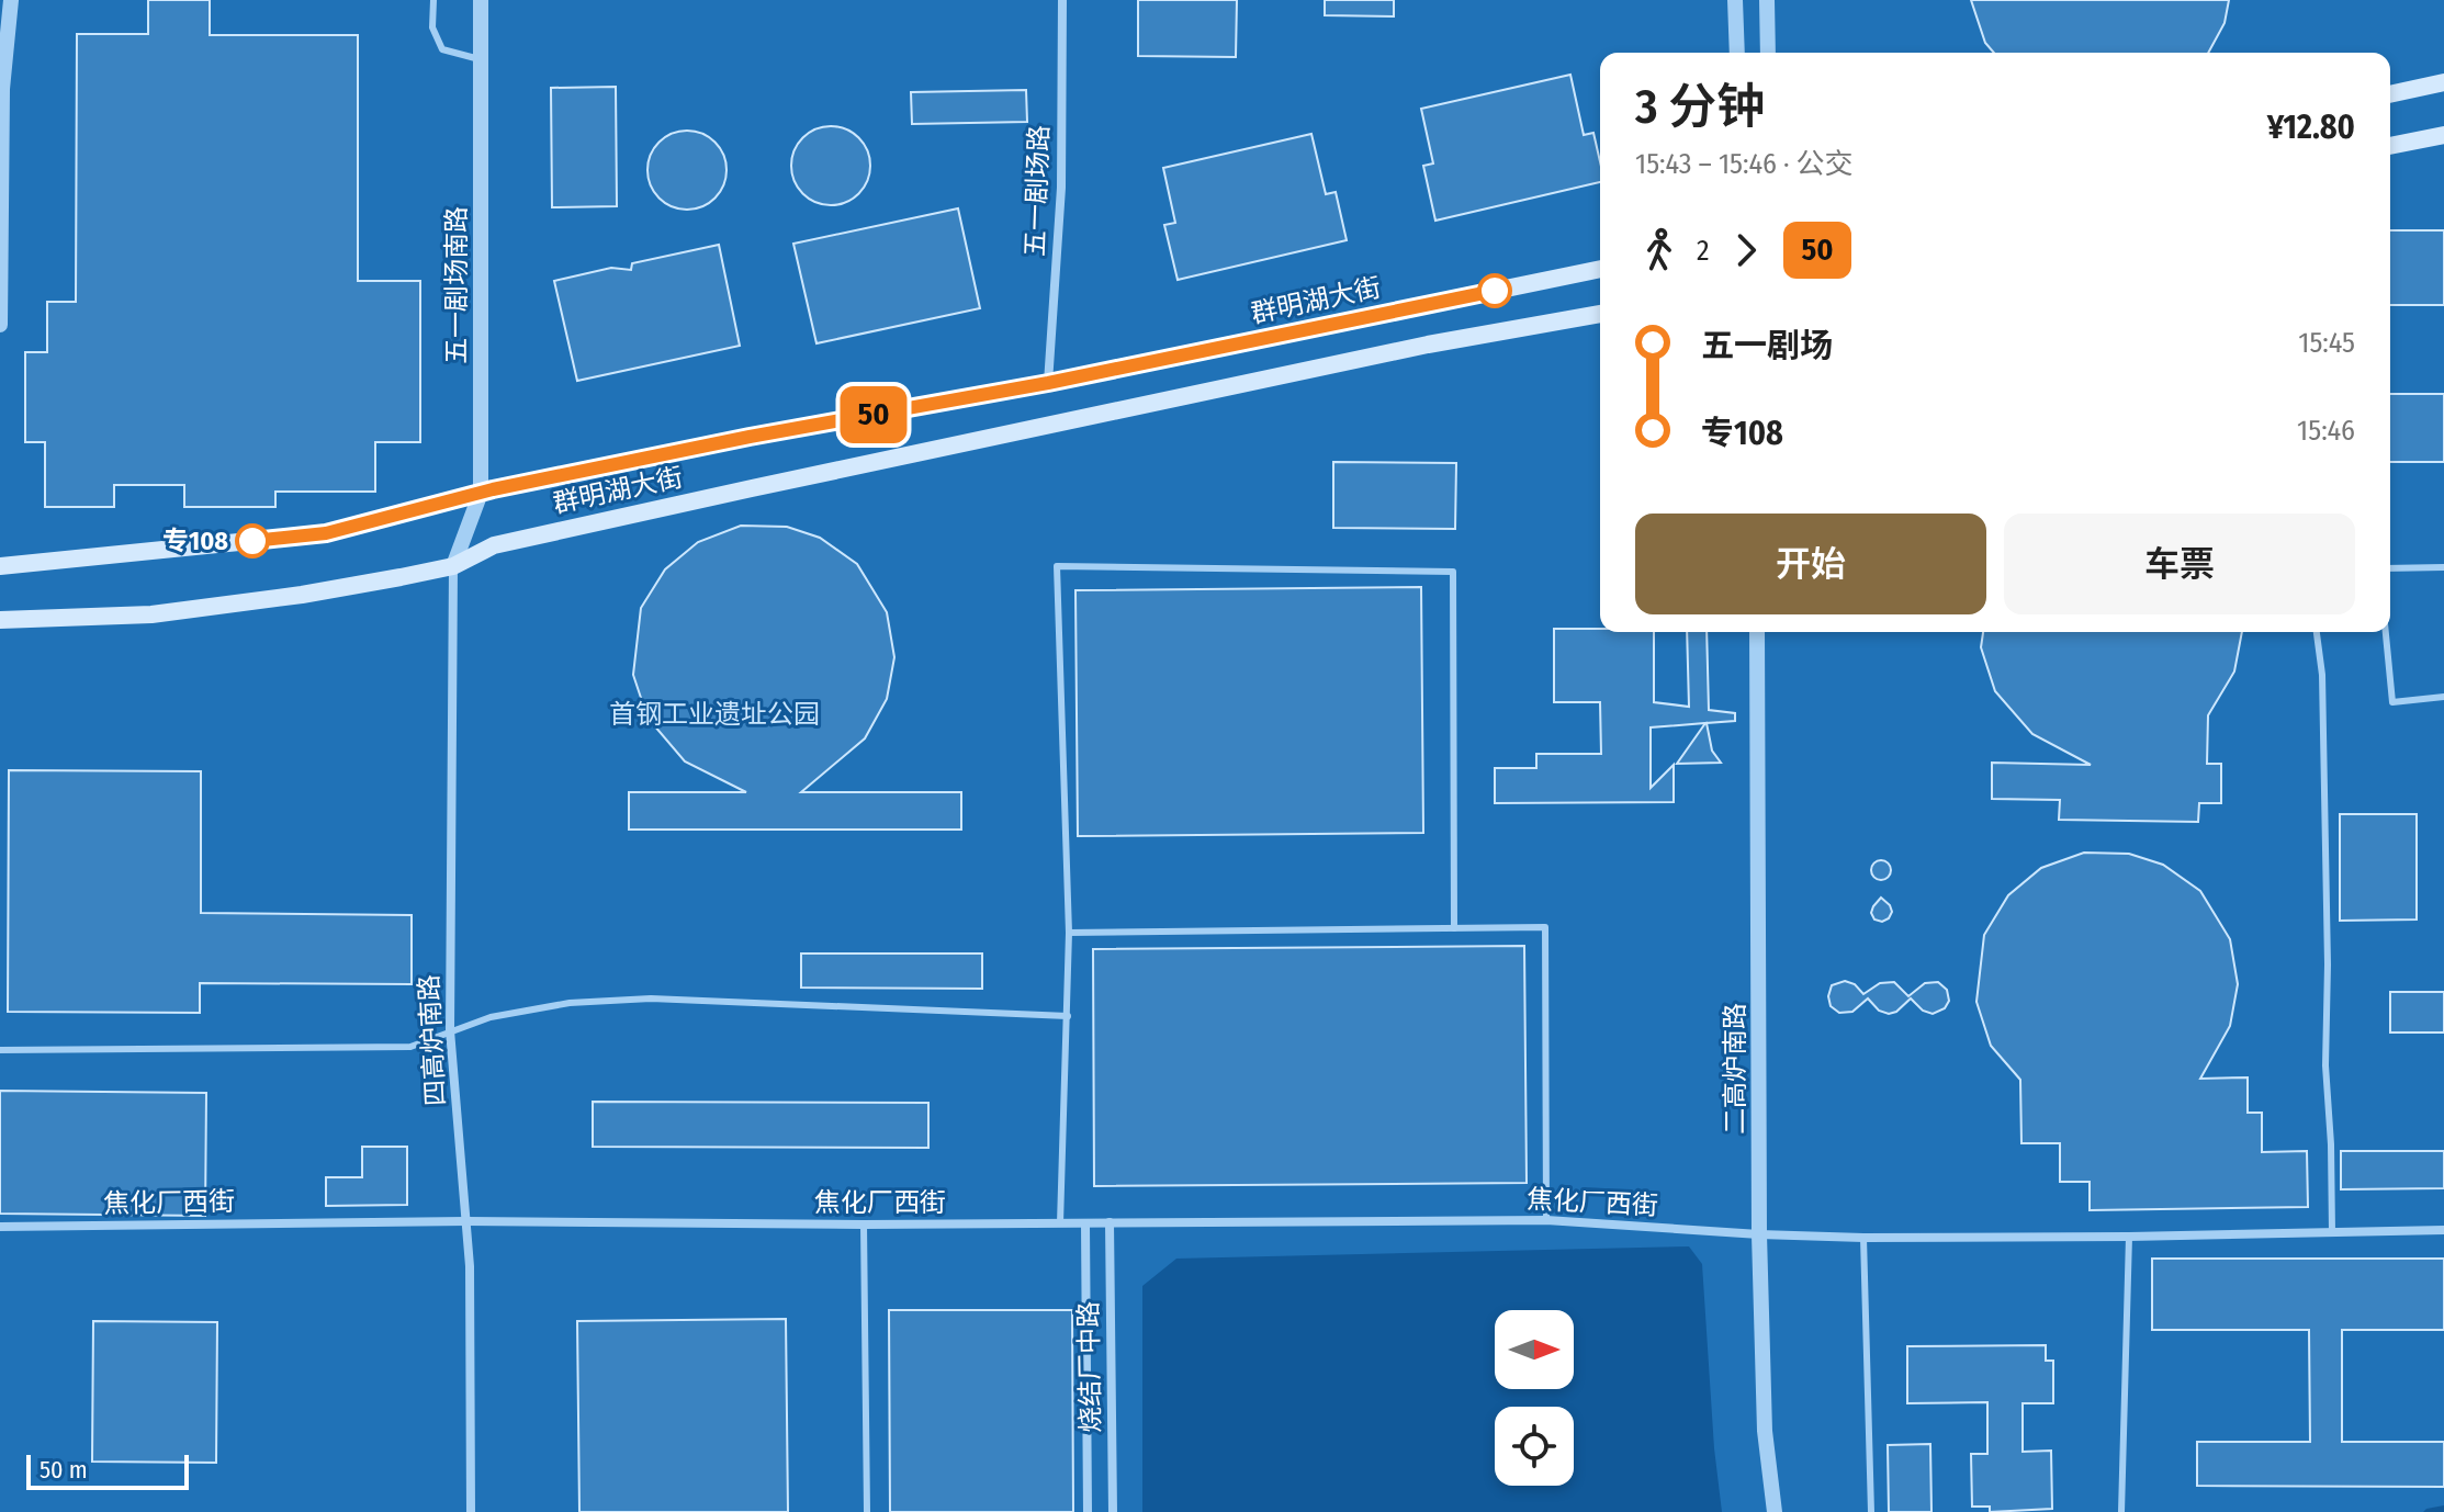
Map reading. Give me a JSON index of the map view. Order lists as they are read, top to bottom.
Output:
{
  "streets": {
    "main road": ["群明湖大街"],
    "street": [
      "五一剧场路",
      "五一剧场南路",
      "四高炉南路",
      "二高炉南路",
      "焦化厂西街",
      "烧结厂中路"
    ]
  },
  "crossings": [
    ["五一剧场路", "群明湖大街"],
    ["五一剧场南路", "群明湖大街"],
    ["五一剧场南路", "四高炉南路"],
    ["群明湖大街", "四高炉南路"],
    ["四高炉南路", "焦化厂西街"],
    ["二高炉南路", "焦化厂西街"],
    ["焦化厂西街", "烧结厂中路"]
  ],
  "parks": ["首钢工业遗址公园"],
  "places": ["专108"],
  "lines": ["bus line 50"],
  "scale_bar": "50 m",
  "north": "right",
  "page": {
    "on_map": "50",
    "heading": ["3 分钟", "15:43 – 15:46 · 公交", "¥12.80"],
    "legs": ["2", "50"],
    "list": [
      {
        "name": "五一剧场",
        "value": "15:45"
      },
      {
        "name": "专108",
        "value": "15:46"
      }
    ],
    "buttons": ["开始", "车票"],
    "scale": "50 m"
  }
}
